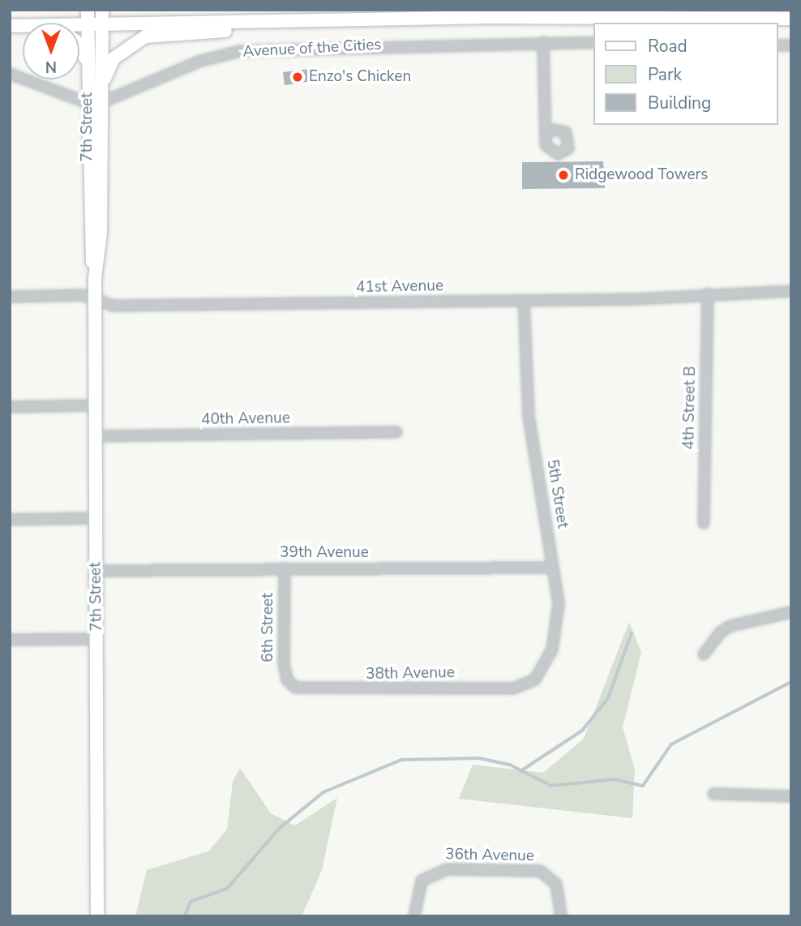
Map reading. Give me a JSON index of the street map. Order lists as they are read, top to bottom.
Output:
{
  "streets": {
    "main road": ["Avenue of the Cities", "7th Street"],
    "street": [
      "41st Avenue",
      "4th Street B",
      "40th Avenue",
      "5th Street",
      "39th Avenue",
      "6th Street",
      "38th Avenue",
      "36th Avenue"
    ]
  },
  "crossings": [
    ["Avenue of the Cities", "7th Street"],
    ["7th Street", "41st Avenue"],
    ["7th Street", "40th Avenue"],
    ["7th Street", "39th Avenue"],
    ["41st Avenue", "4th Street B"],
    ["41st Avenue", "5th Street"],
    ["5th Street", "39th Avenue"],
    ["5th Street", "38th Avenue"],
    ["39th Avenue", "6th Street"],
    ["6th Street", "38th Avenue"]
  ],
  "places": ["Enzo's Chicken", "Ridgewood Towers"],
  "legend": ["Road", "Park", "Building"],
  "north": "bottom"
}
